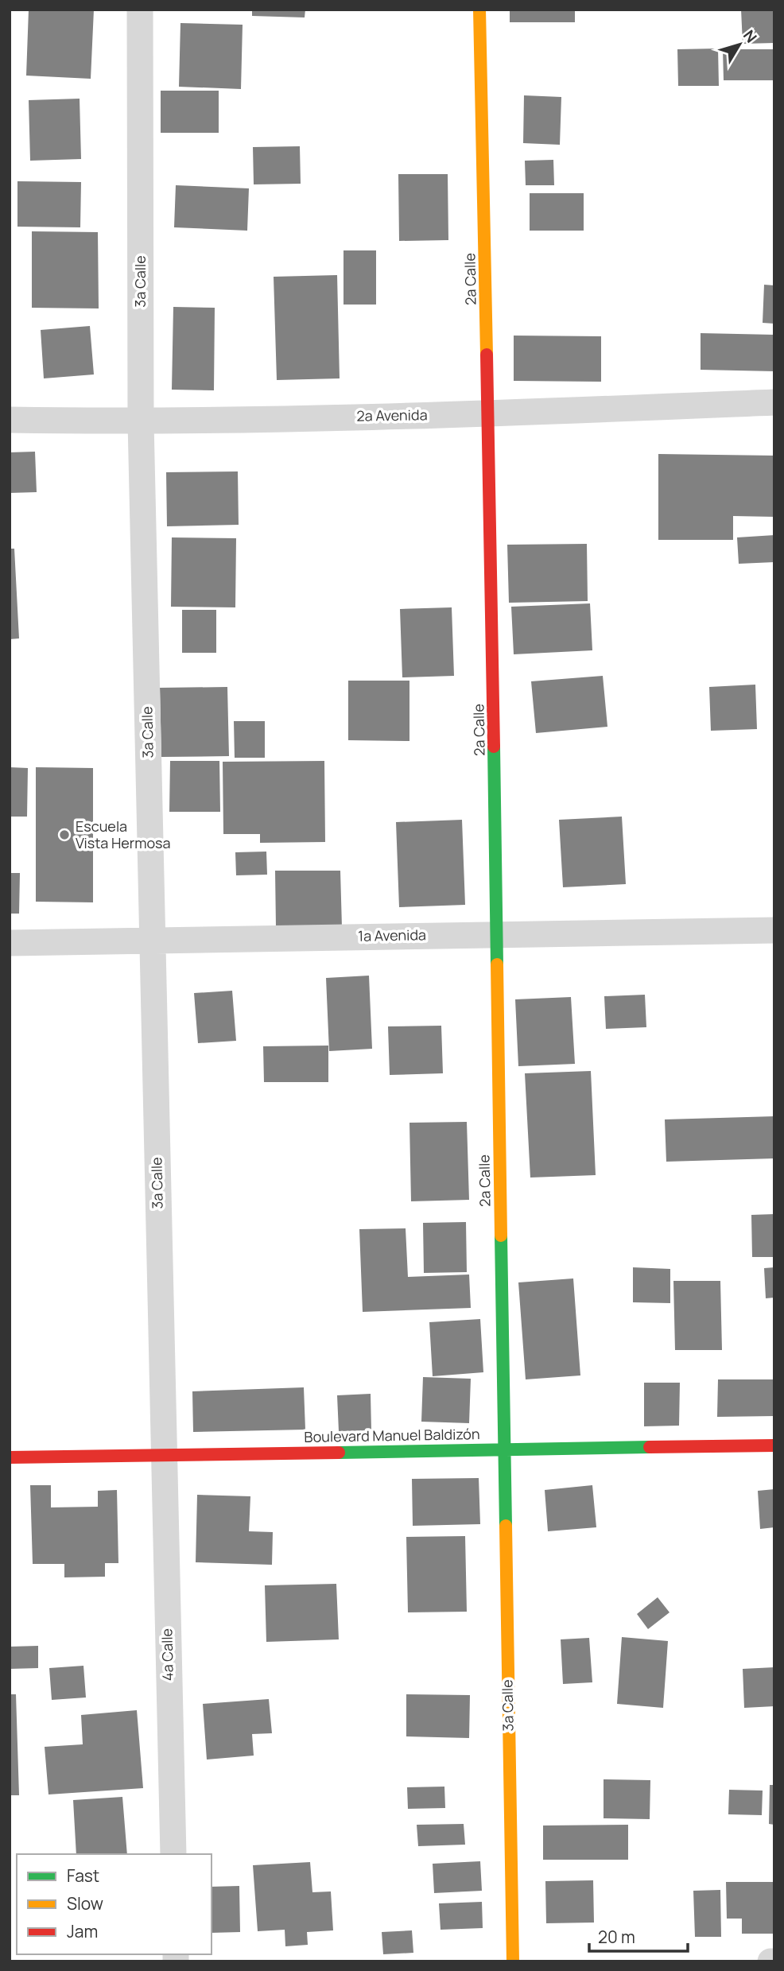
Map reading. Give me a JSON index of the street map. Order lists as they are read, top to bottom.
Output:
{
  "streets": {
    "street": [
      "2a Calle",
      "3a Calle",
      "2a Avenida",
      "1a Avenida",
      "Boulevard Manuel Baldizón",
      "4a Calle"
    ]
  },
  "crossings": [
    ["2a Calle", "3a Calle"],
    ["2a Calle", "2a Avenida"],
    ["2a Calle", "1a Avenida"],
    ["2a Calle", "Boulevard Manuel Baldizón"],
    ["3a Calle", "2a Avenida"],
    ["3a Calle", "1a Avenida"],
    ["3a Calle", "Boulevard Manuel Baldizón"],
    ["3a Calle", "4a Calle"],
    ["Boulevard Manuel Baldizón", "4a Calle"]
  ],
  "places": ["Escuela Vista Hermosa"],
  "legend": ["Fast", "Slow", "Jam"],
  "scale_bar": "20 m",
  "north": "top right"
}
